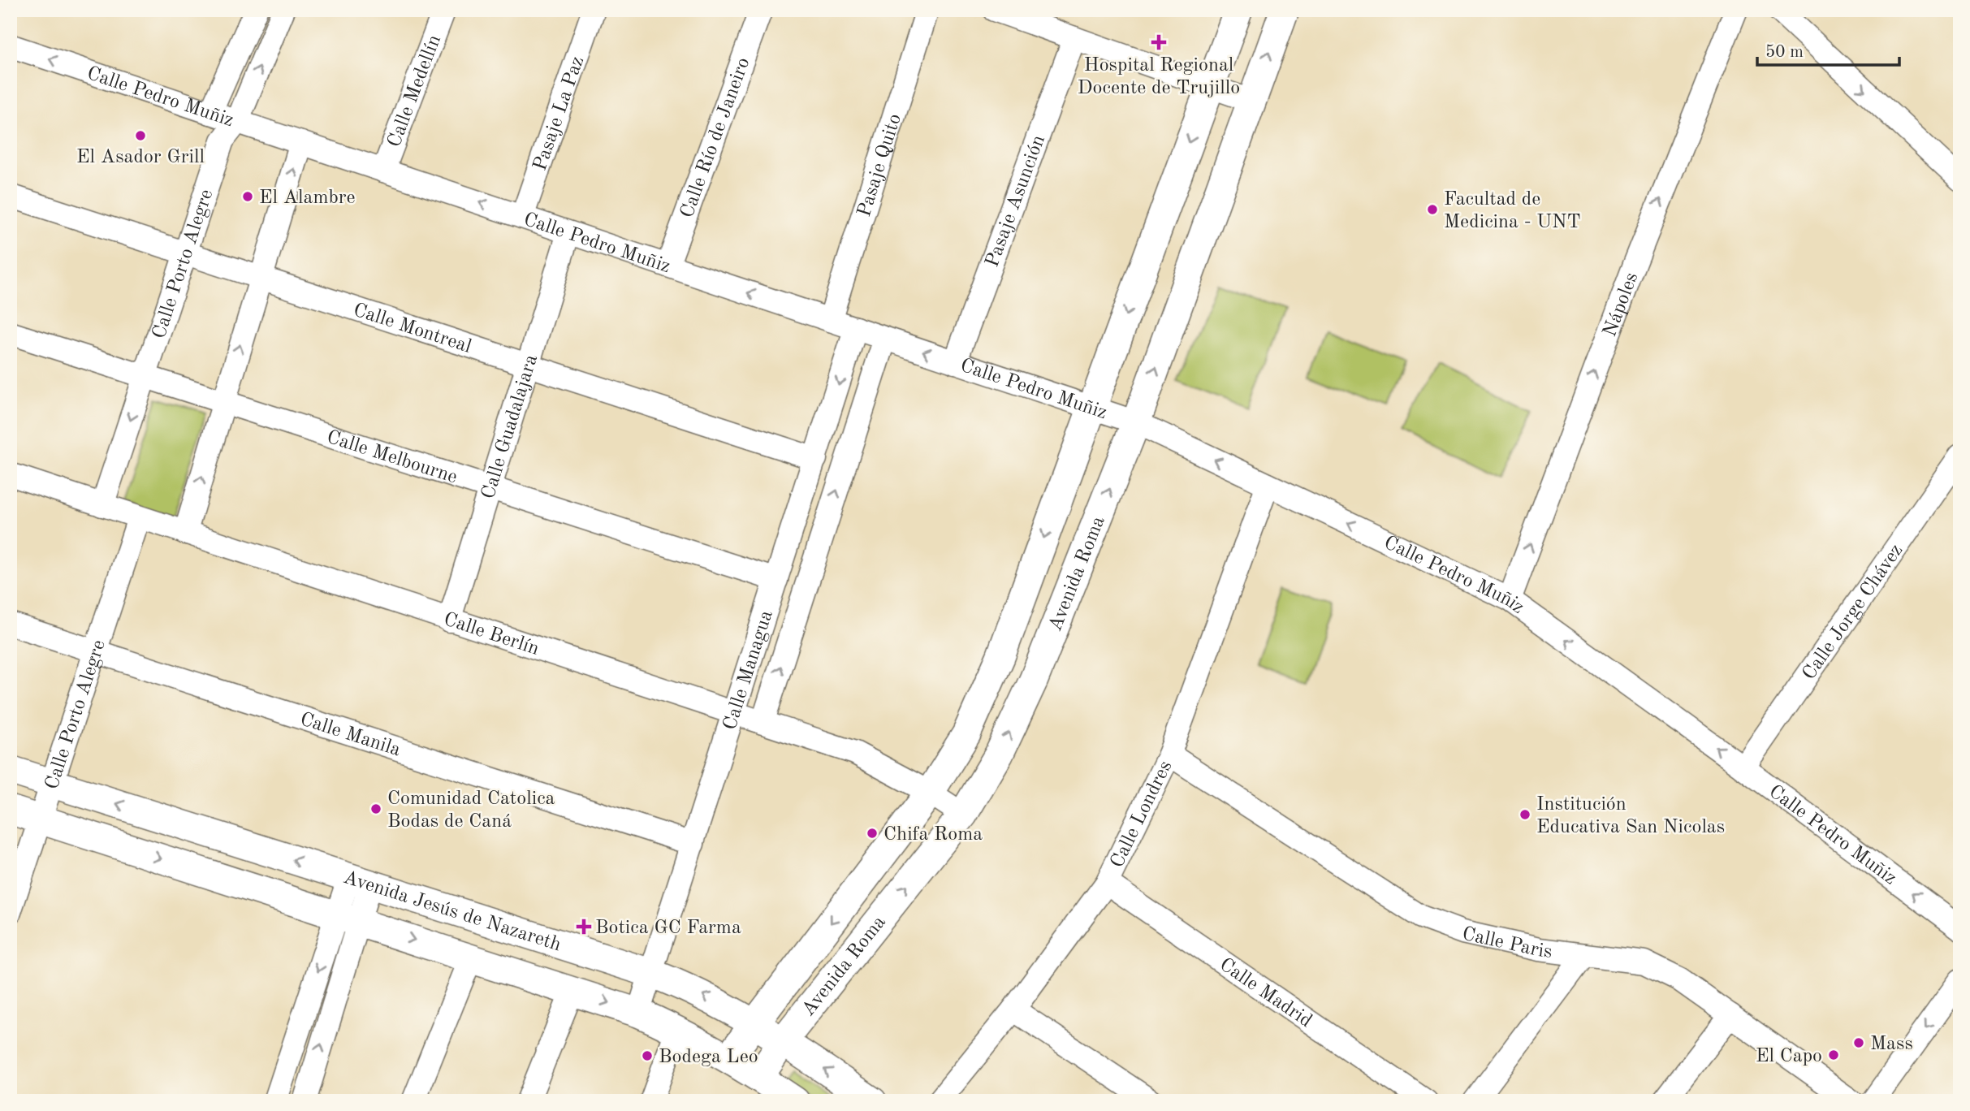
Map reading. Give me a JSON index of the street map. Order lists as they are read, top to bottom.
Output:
{
  "streets": {
    "main road": ["Avenida Roma", "Avenida Jesús de Nazareth"],
    "street": [
      "Calle Medellín",
      "Calle Pedro Muñiz",
      "Pasaje La Paz",
      "Calle Río de Janeiro",
      "Pasaje Quito",
      "Pasaje Asunción",
      "Calle Porto Alegre",
      "Nápoles",
      "Calle Montreal",
      "Calle Guadalajara",
      "Calle Melbourne",
      "Calle Jorge Chávez",
      "Calle Berlín",
      "Calle Managua",
      "Calle Manila",
      "Calle Londres",
      "Calle Paris",
      "Calle Madrid"
    ]
  },
  "crossings": [
    ["Calle Medellín", "Calle Pedro Muñiz"],
    ["Calle Pedro Muñiz", "Pasaje La Paz"],
    ["Calle Pedro Muñiz", "Calle Río de Janeiro"],
    ["Calle Pedro Muñiz", "Pasaje Quito"],
    ["Calle Pedro Muñiz", "Pasaje Asunción"],
    ["Calle Pedro Muñiz", "Calle Porto Alegre"],
    ["Calle Pedro Muñiz", "Nápoles"],
    ["Calle Pedro Muñiz", "Calle Guadalajara"],
    ["Calle Pedro Muñiz", "Avenida Roma"],
    ["Calle Pedro Muñiz", "Calle Jorge Chávez"],
    ["Calle Pedro Muñiz", "Calle Managua"],
    ["Calle Pedro Muñiz", "Calle Londres"],
    ["Calle Porto Alegre", "Calle Montreal"],
    ["Calle Porto Alegre", "Calle Melbourne"],
    ["Calle Porto Alegre", "Calle Berlín"],
    ["Calle Porto Alegre", "Calle Manila"],
    ["Calle Porto Alegre", "Avenida Jesús de Nazareth"],
    ["Calle Montreal", "Calle Guadalajara"],
    ["Calle Montreal", "Calle Managua"],
    ["Calle Guadalajara", "Calle Melbourne"],
    ["Calle Guadalajara", "Calle Berlín"],
    ["Calle Melbourne", "Calle Managua"],
    ["Avenida Roma", "Calle Berlín"],
    ["Avenida Roma", "Avenida Jesús de Nazareth"],
    ["Calle Berlín", "Calle Managua"],
    ["Calle Managua", "Calle Manila"],
    ["Calle Managua", "Avenida Jesús de Nazareth"],
    ["Calle Londres", "Calle Paris"],
    ["Calle Londres", "Calle Madrid"]
  ],
  "one_way": ["Calle Pedro Muñiz", "Nápoles"],
  "places": {
    "health": ["Hospital Regional Docente de Trujillo", "Botica GC Farma"],
    "other": [
      "El Asador Grill",
      "El Alambre",
      "Facultad de Medicina - UNT",
      "Comunidad Catolica Bodas de Caná",
      "Institución Educativa San Nicolas",
      "Chifa Roma",
      "Mass",
      "El Capo",
      "Bodega Leo"
    ]
  },
  "scale_bar": "50 m"
}
